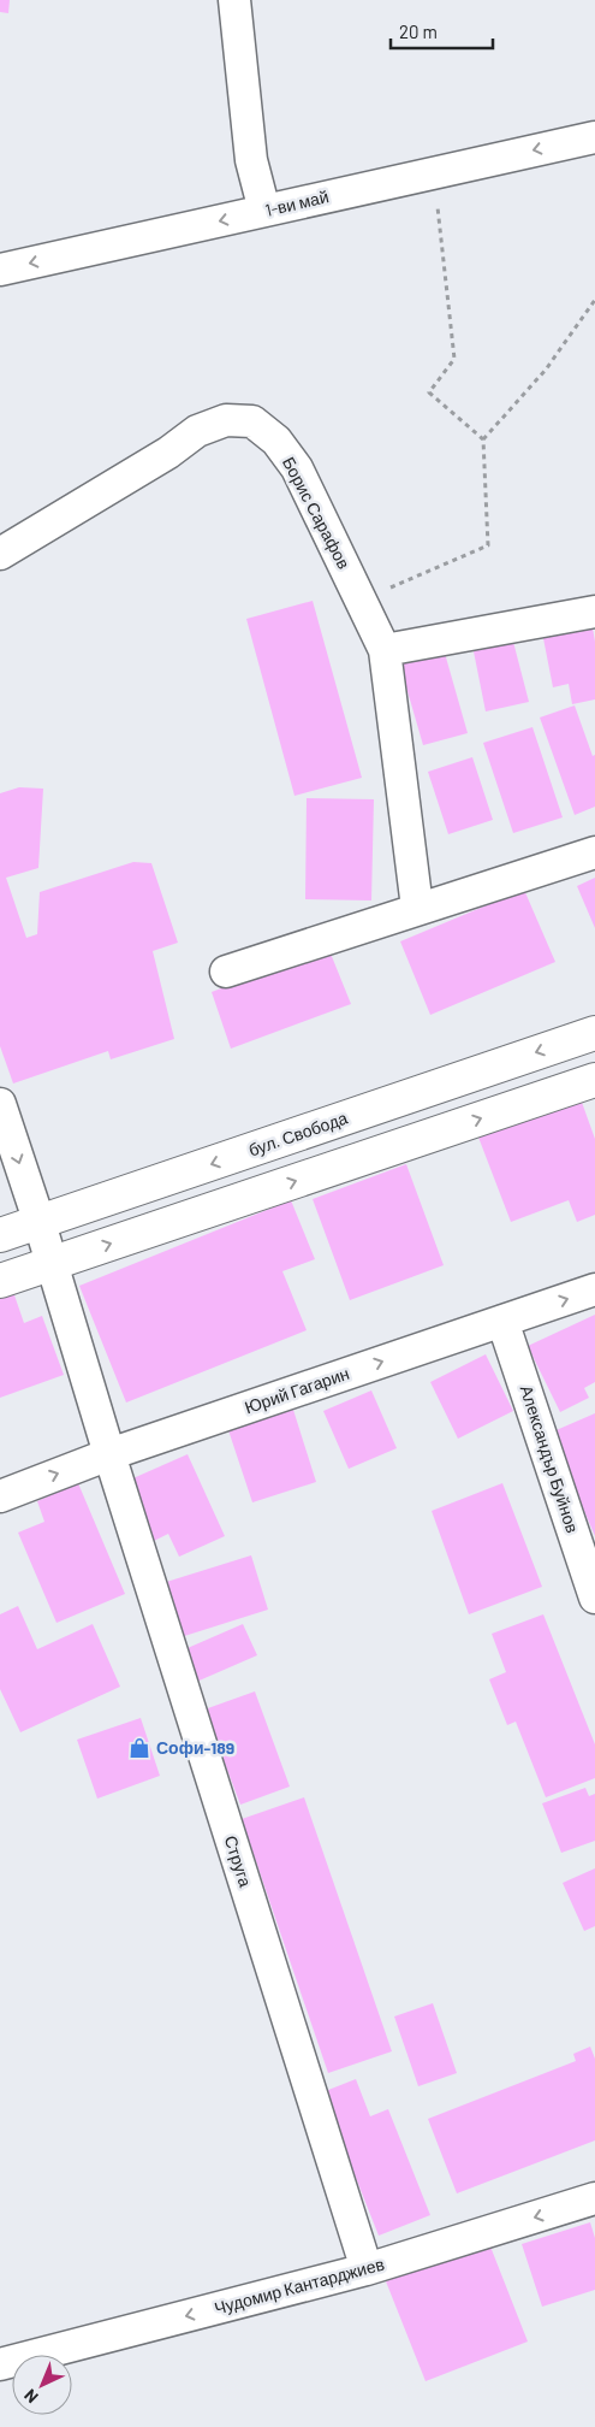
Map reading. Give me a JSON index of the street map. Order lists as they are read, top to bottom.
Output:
{
  "streets": {
    "street": [
      "1-ви май",
      "Борис Сарафов",
      "бул. Свобода",
      "Юрий Гагарин",
      "Александър Буйнов",
      "Струга",
      "Чудомир Кантарджиев"
    ]
  },
  "crossings": [
    ["бул. Свобода", "Струга"],
    ["Юрий Гагарин", "Александър Буйнов"],
    ["Юрий Гагарин", "Струга"],
    ["Струга", "Чудомир Кантарджиев"]
  ],
  "one_way": ["1-ви май", "Чудомир Кантарджиев"],
  "places": {
    "shop": ["Софи-189"]
  },
  "scale_bar": "20 m",
  "north": "bottom left"
}
